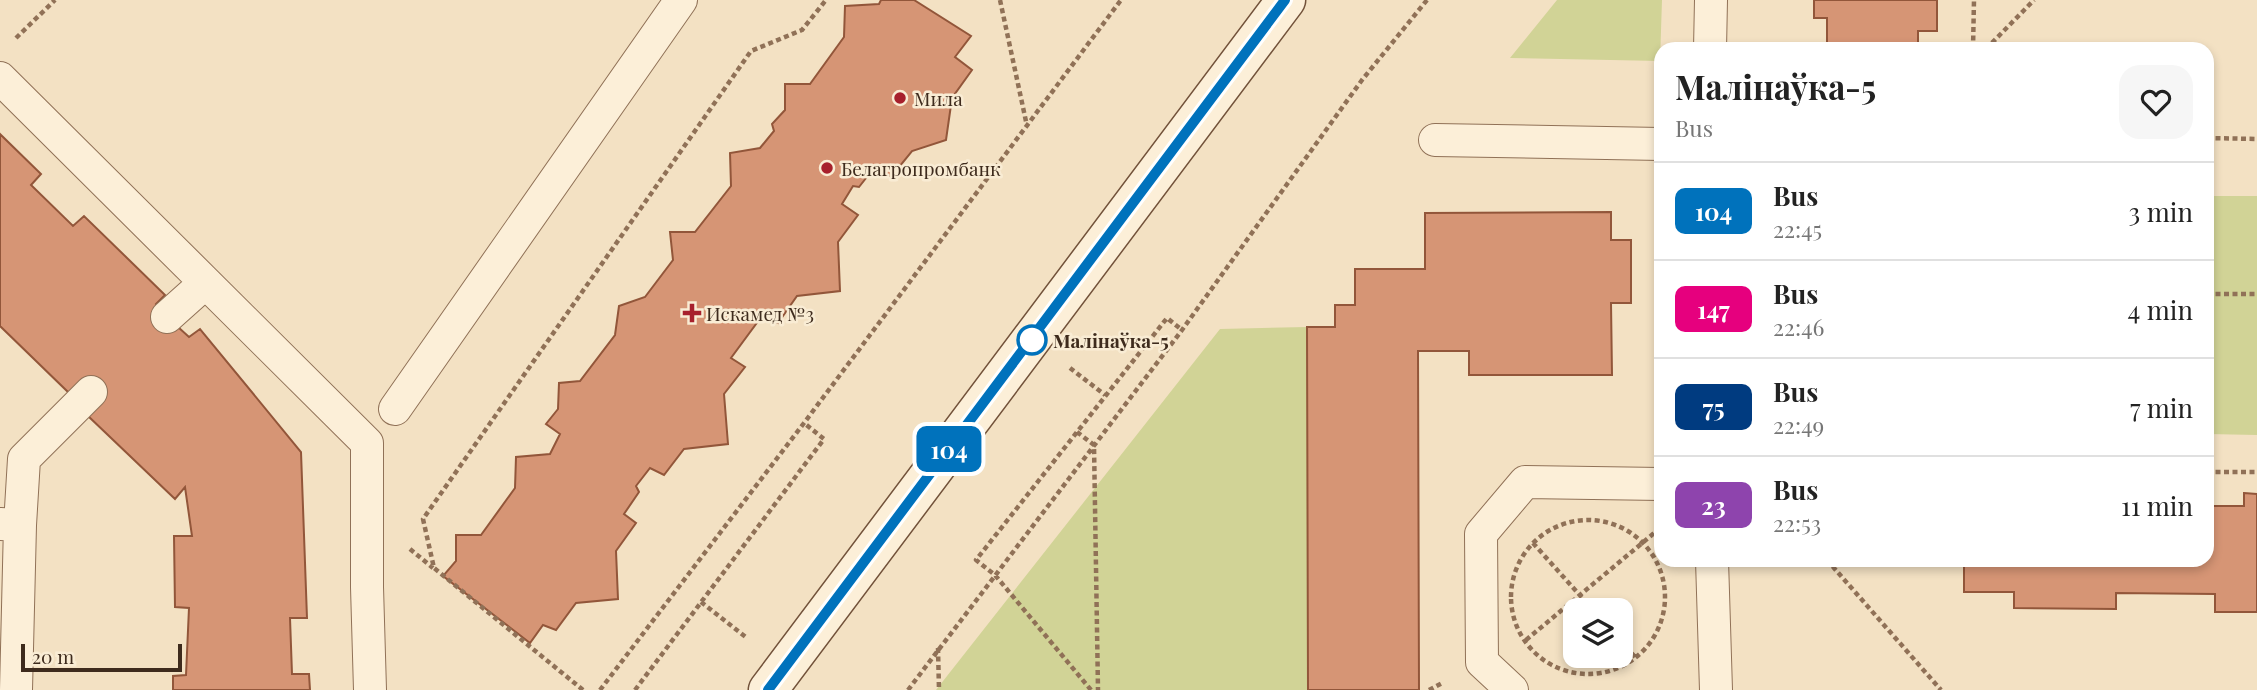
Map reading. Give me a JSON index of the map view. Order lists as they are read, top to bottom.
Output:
{
  "places": {
    "other": ["Мила", "Белагропромбанк", "Малінаўка-5"],
    "health": ["Искамед №3"]
  },
  "lines": ["bus line 104"],
  "scale_bar": "20 m",
  "page": {
    "on_map": "104",
    "heading": ["Малінаўка-5", "Bus"],
    "list": [
      {
        "mark": "104",
        "name": "Bus",
        "note": "22:45",
        "value": "3 min"
      },
      {
        "mark": "147",
        "name": "Bus",
        "note": "22:46",
        "value": "4 min"
      },
      {
        "mark": "75",
        "name": "Bus",
        "note": "22:49",
        "value": "7 min"
      },
      {
        "mark": "23",
        "name": "Bus",
        "note": "22:53",
        "value": "11 min"
      }
    ],
    "scale": "20 m"
  }
}
